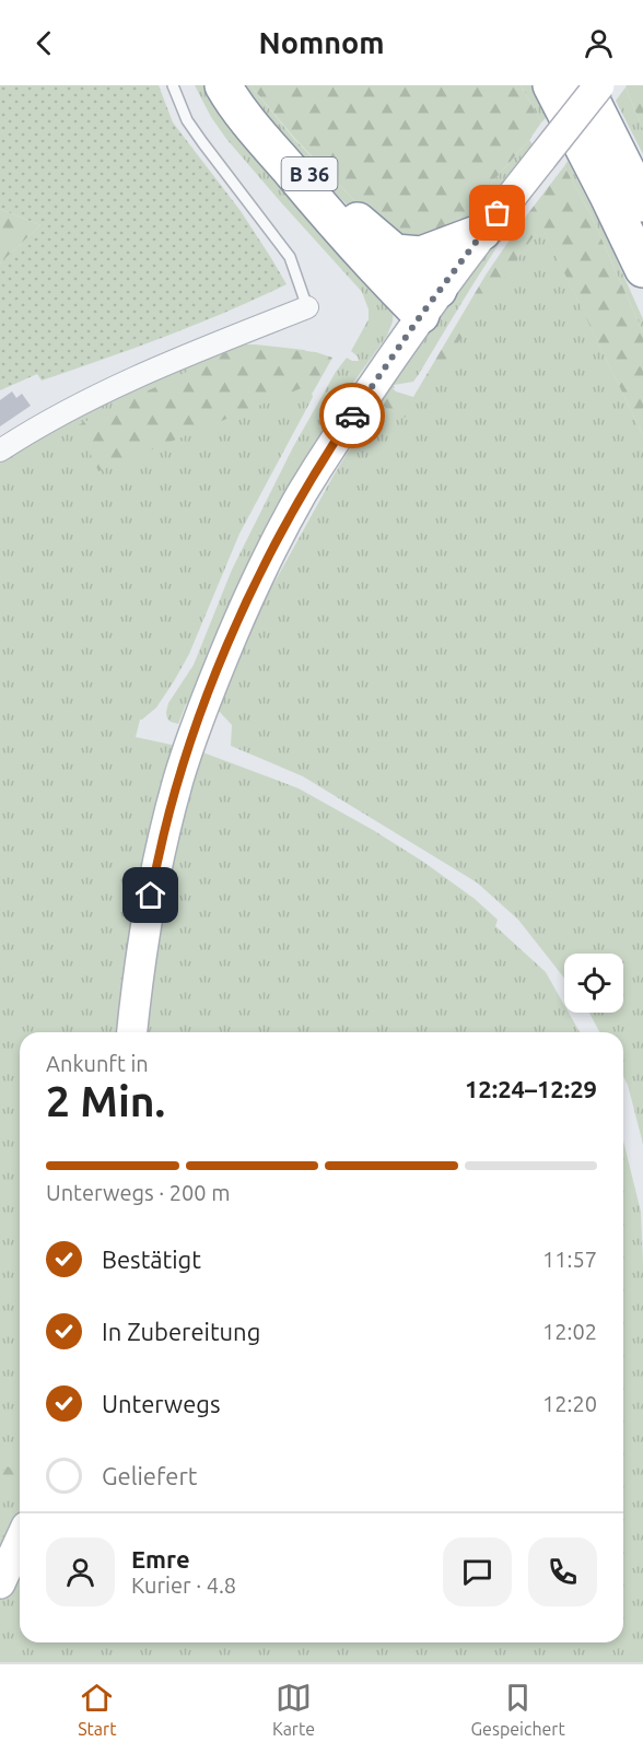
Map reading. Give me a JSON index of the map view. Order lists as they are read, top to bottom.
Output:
{
  "streets": {
    "highway": ["B 36"]
  },
  "page": {
    "header": "Nomnom",
    "heading": ["2 Min.", "Ankunft in", "12:24–12:29"],
    "panel": ["Emre", "Kurier · 4.8"],
    "bar": "Unterwegs · 200 m",
    "list": [
      ["Bestätigt", "11:57"],
      ["In Zubereitung", "12:02"],
      ["Unterwegs", "12:20"],
      "Geliefert"
    ],
    "tabs": ["Start", "Karte", "Gespeichert"]
  }
}
